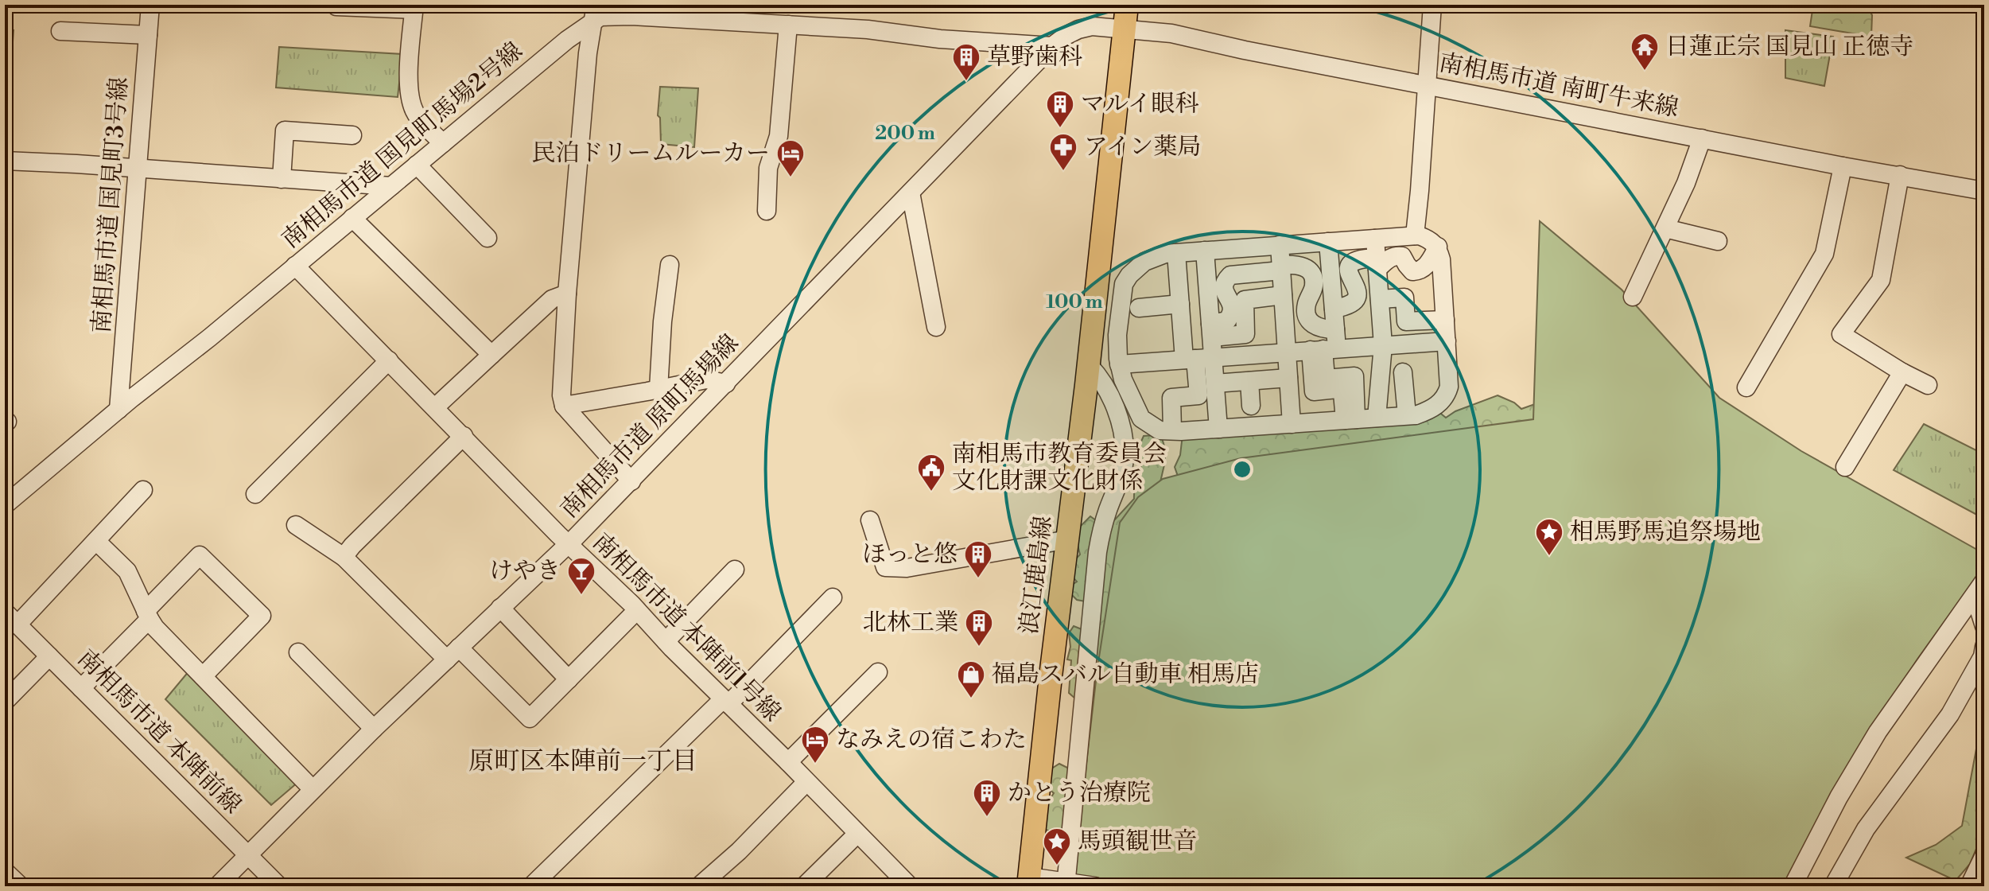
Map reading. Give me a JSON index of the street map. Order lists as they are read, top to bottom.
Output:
{
  "streets": {
    "main road": ["浪江鹿島線"],
    "street": [
      "南相馬市道 南町牛来線",
      "南相馬市道 国見町馬場2号線",
      "南相馬市道 国見町3号線",
      "南相馬市道 原町馬場線",
      "南相馬市道 本陣前1号線",
      "南相馬市道 本陣前線"
    ]
  },
  "crossings": [
    ["南相馬市道 南町牛来線", "南相馬市道 原町馬場線"],
    ["南相馬市道 南町牛来線", "浪江鹿島線"],
    ["南相馬市道 国見町馬場2号線", "南相馬市道 国見町3号線"],
    ["南相馬市道 国見町馬場2号線", "南相馬市道 原町馬場線"],
    ["南相馬市道 国見町馬場2号線", "南相馬市道 本陣前1号線"],
    ["南相馬市道 原町馬場線", "浪江鹿島線"],
    ["南相馬市道 原町馬場線", "南相馬市道 本陣前1号線"],
    ["南相馬市道 原町馬場線", "南相馬市道 本陣前線"]
  ],
  "districts": ["原町区本陣前一丁目"],
  "places": {
    "temple": ["日蓮正宗 国見山 正徳寺"],
    "building": [
      "草野歯科",
      "マルイ眼科",
      "ほっと悠",
      "北林工業",
      "かとう治療院"
    ],
    "pharmacy": ["アイン薬局"],
    "hotel": ["民泊ドリームルーカー", "なみえの宿こわた"],
    "public building": ["南相馬市教育委員会 文化財課文化財係"],
    "place": ["相馬野馬追祭場地", "馬頭観世音"],
    "bar": ["けやき"],
    "shop": ["福島スバル自動車 相馬店"]
  },
  "rings": ["200 m", "100 m"]
}
